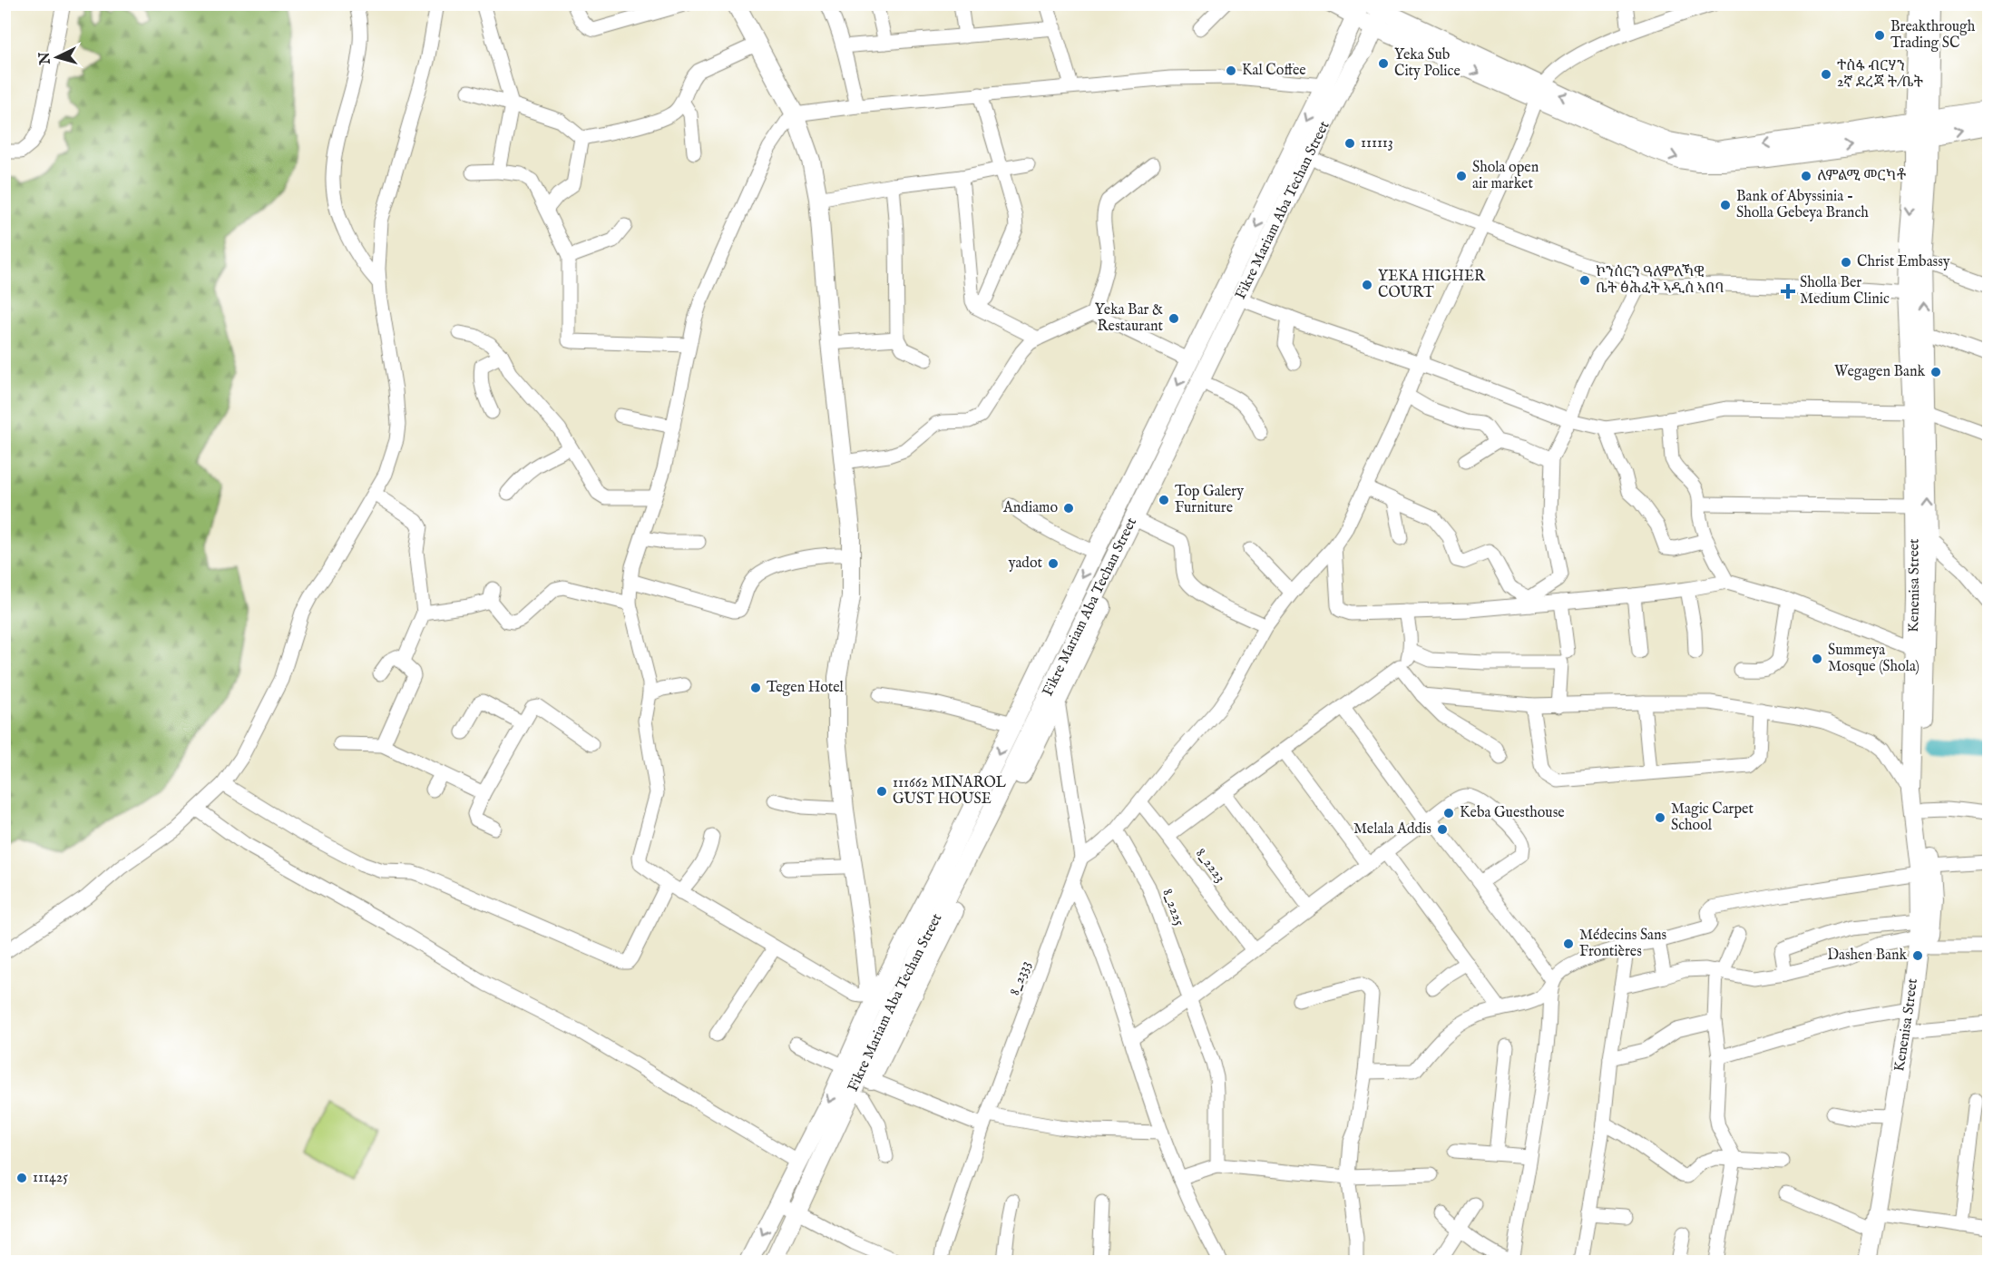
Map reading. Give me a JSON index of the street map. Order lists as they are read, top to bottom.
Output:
{
  "streets": {
    "main road": ["Fikre Mariam Aba Techan Street", "Kenenisa Street"],
    "street": ["8_2223", "8_2225", "8_2333"]
  },
  "places": {
    "other": [
      "Breakthrough Trading SC",
      "Yeka Sub City Police",
      "Kal Coffee",
      "ተስፋ ብርሃን 2ኛ ደረጃ ት/ቤት",
      "111113",
      "Shola open air market",
      "ለምልሚ መርካቶ",
      "Bank of Abyssinia - Sholla Gebeya Branch",
      "Christ Embassy",
      "ኮንሰርን ዓለምለኻዊ ቤት ፅሕፈት ኣዲስ ኣበባ",
      "YEKA HIGHER COURT",
      "Yeka Bar & Restaurant",
      "Wegagen Bank",
      "Top Galery Furniture",
      "Andiamo",
      "yadot",
      "Summeya Mosque (Shola)",
      "Tegen Hotel",
      "111662 MINAROL GUST HOUSE",
      "Keba Guesthouse",
      "Magic Carpet School",
      "Melala Addis",
      "Médecins Sans Frontières",
      "Dashen Bank",
      "111425"
    ],
    "health": ["Sholla Ber Medium Clinic"]
  },
  "north": "left"
}
